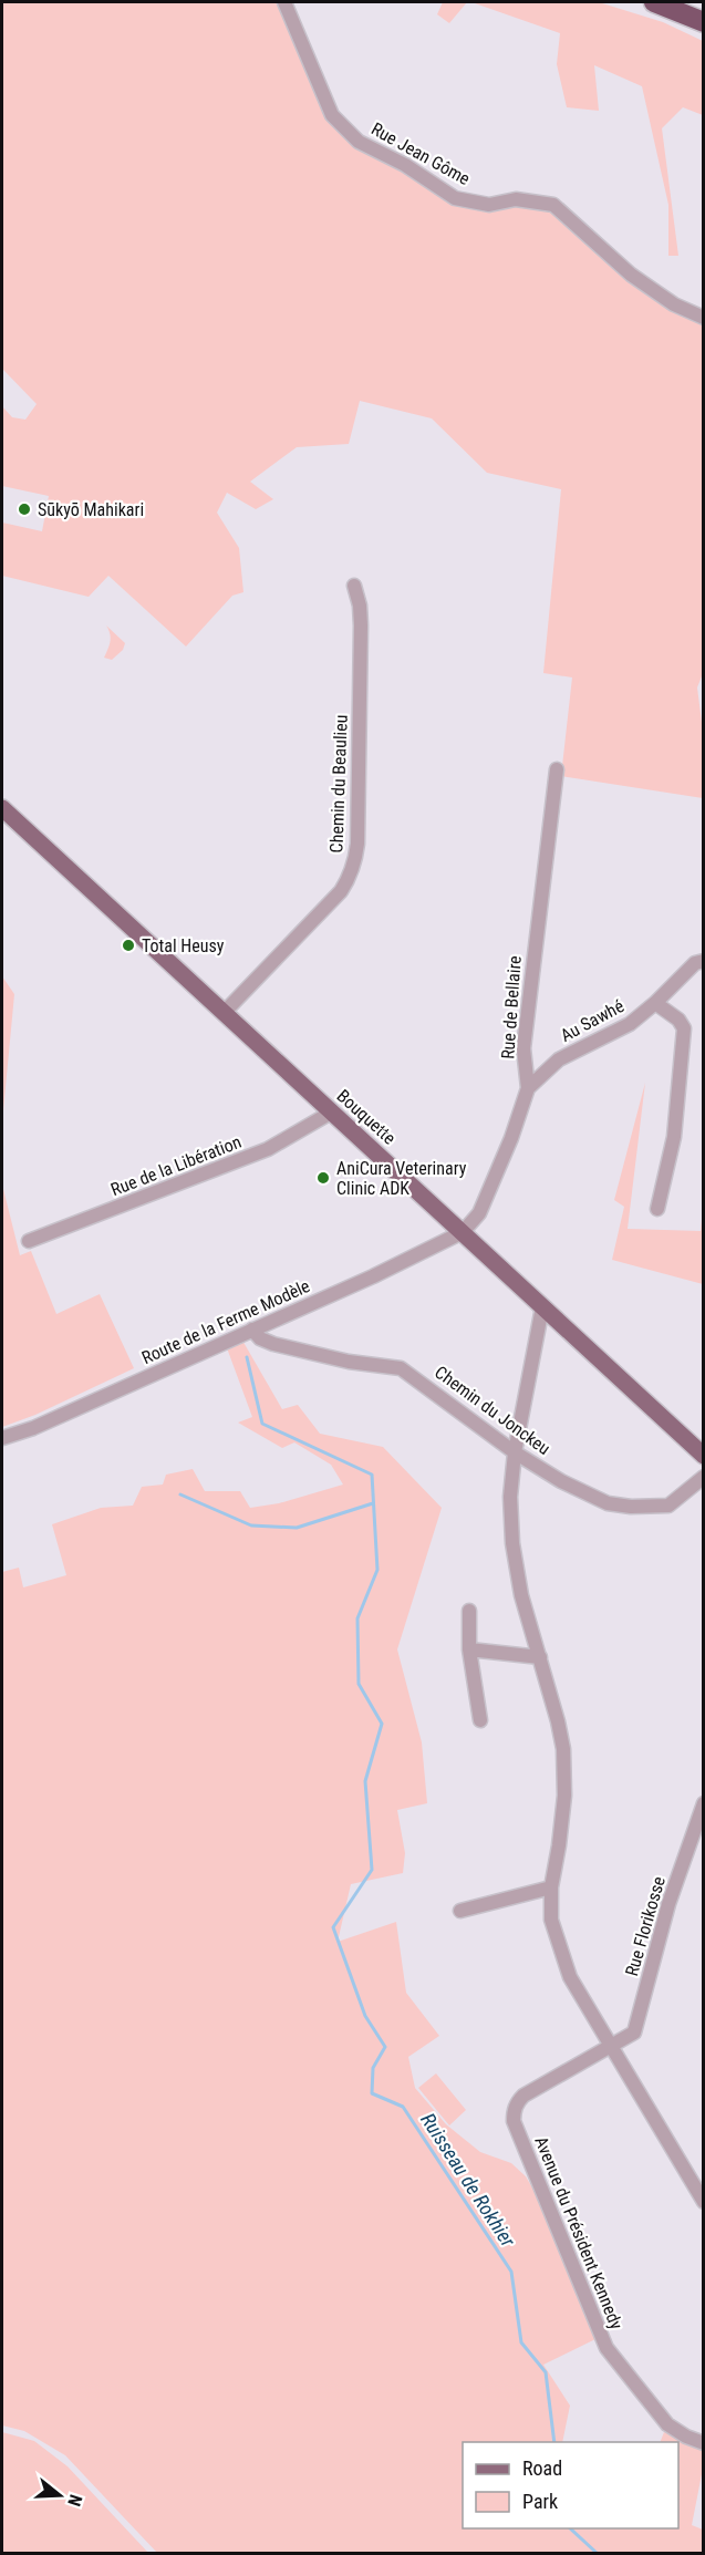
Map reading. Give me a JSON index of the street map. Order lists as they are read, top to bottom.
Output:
{
  "streets": {
    "main road": ["Bouquette"],
    "street": [
      "Rue Jean Gôme",
      "Chemin du Beaulieu",
      "Rue de Bellaire",
      "Au Sawhé",
      "Rue de la Libération",
      "Route de la Ferme Modèle",
      "Chemin du Jonckeu",
      "Rue Florikosse",
      "Avenue du Président Kennedy"
    ]
  },
  "crossings": [
    ["Chemin du Beaulieu", "Bouquette"],
    ["Rue de Bellaire", "Au Sawhé"],
    ["Rue de Bellaire", "Bouquette"],
    ["Rue de Bellaire", "Route de la Ferme Modèle"],
    ["Bouquette", "Rue de la Libération"],
    ["Bouquette", "Route de la Ferme Modèle"],
    ["Route de la Ferme Modèle", "Chemin du Jonckeu"],
    ["Rue Florikosse", "Avenue du Président Kennedy"]
  ],
  "water": ["Ruisseau de Rokhier"],
  "places": ["Sūkyō Mahikari", "Total Heusy", "AniCura Veterinary Clinic ADK"],
  "legend": ["Road", "Park"],
  "north": "right"
}
